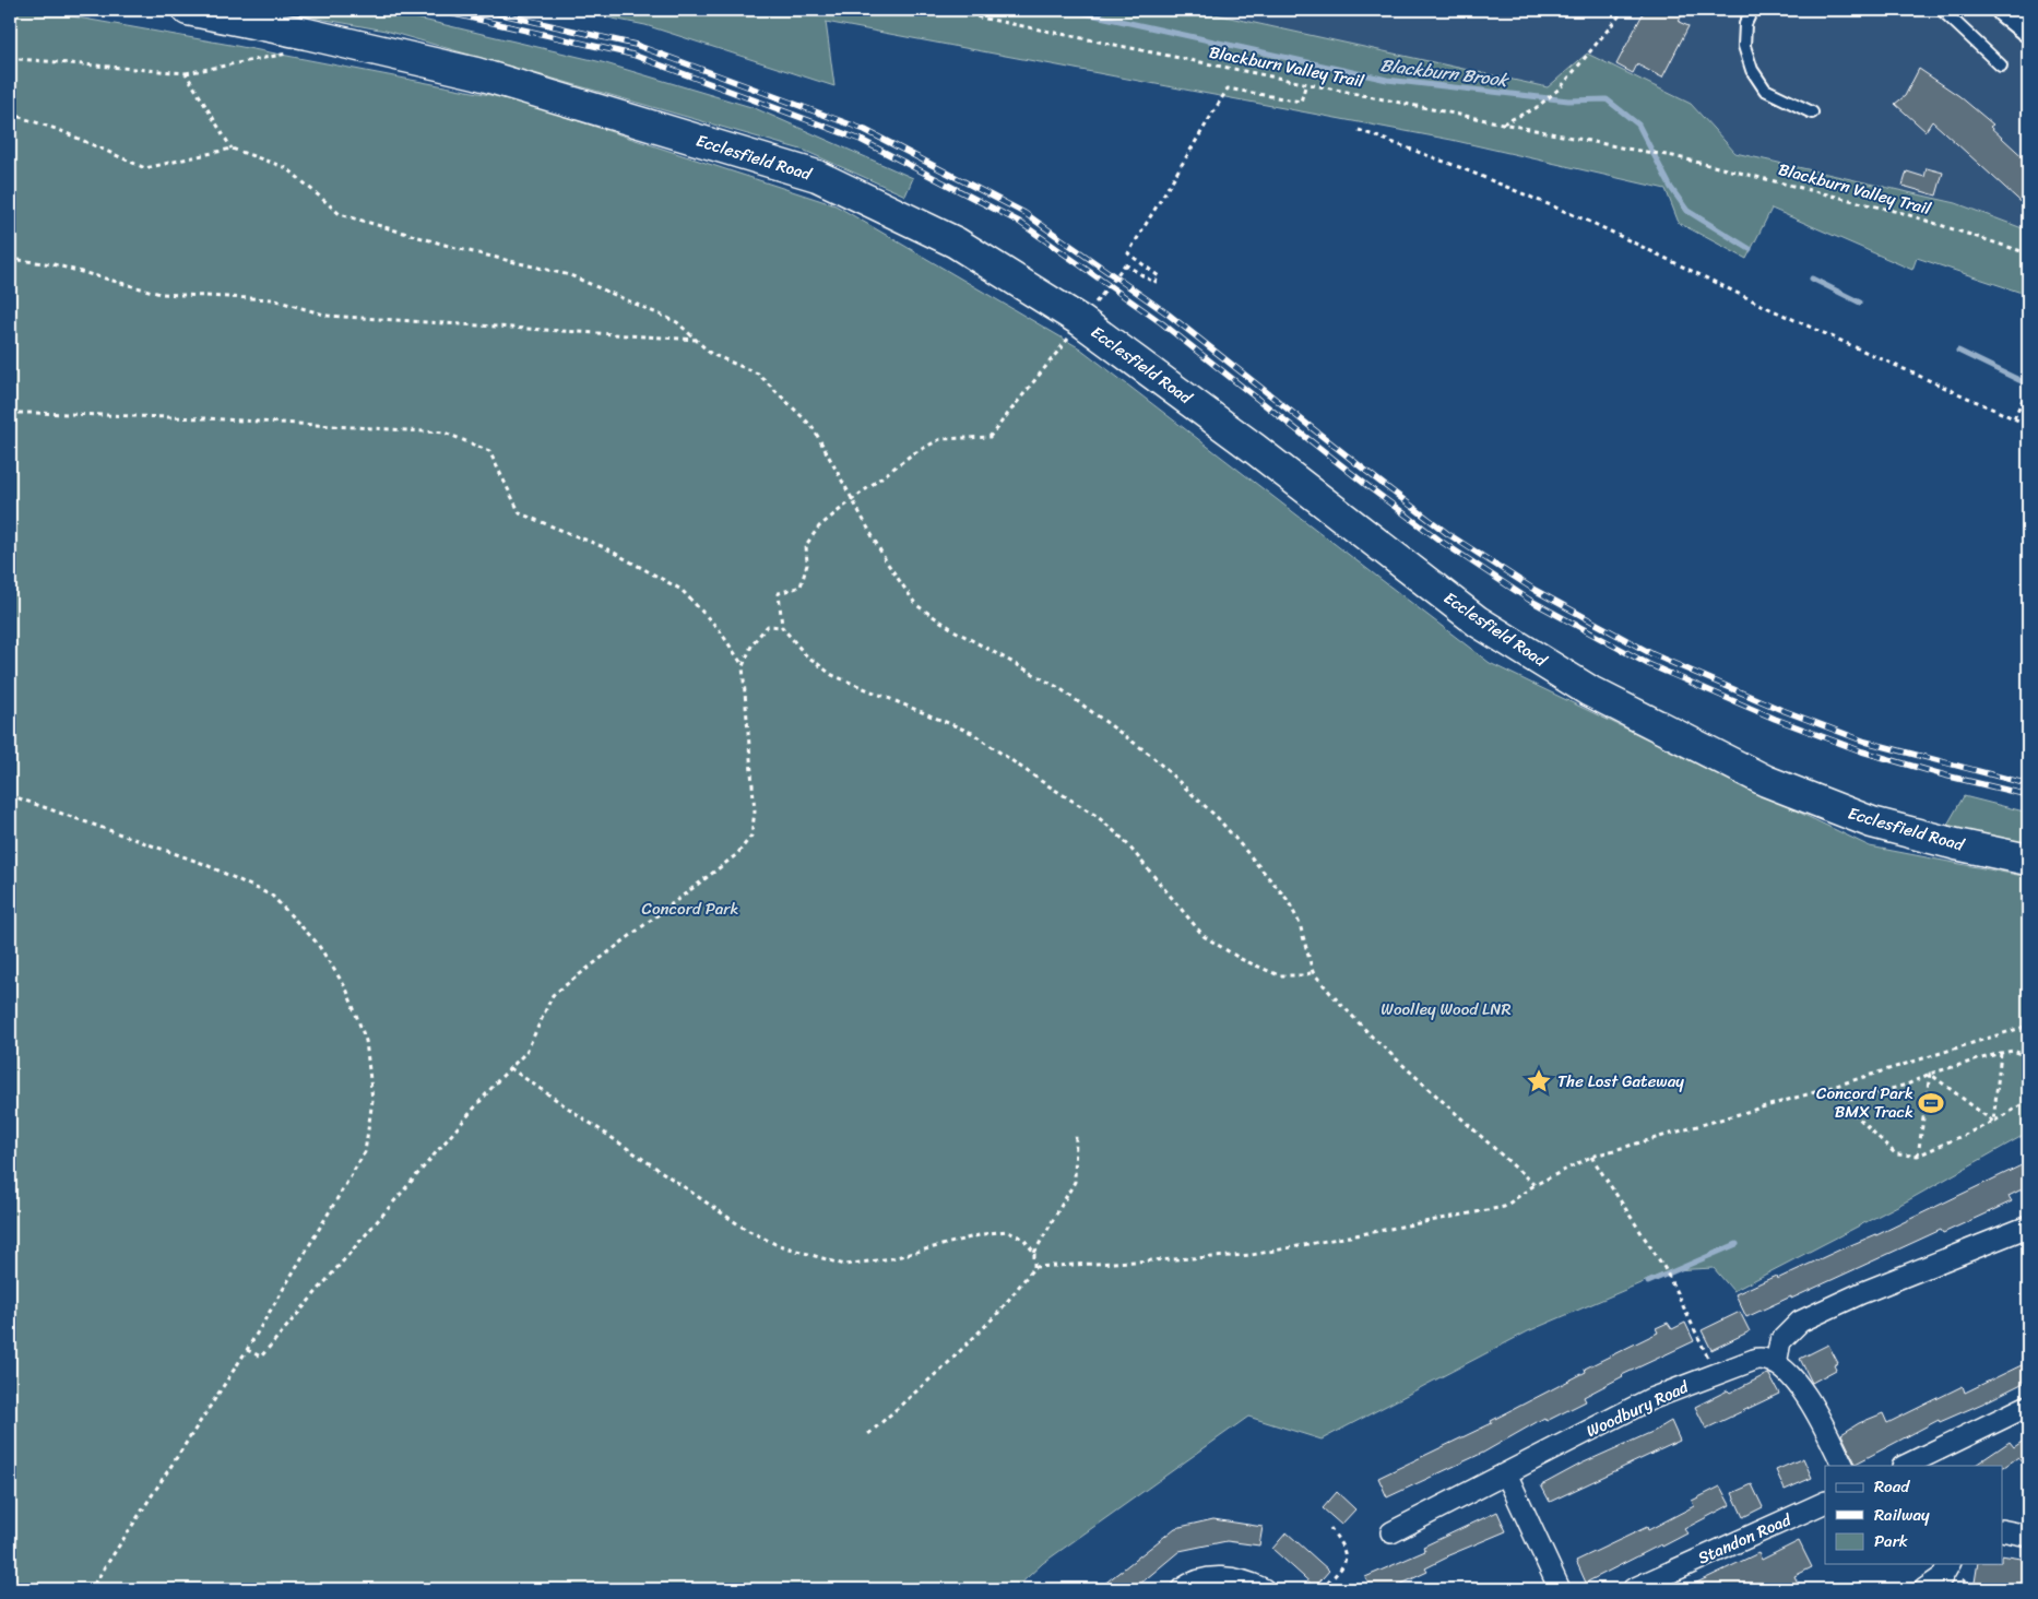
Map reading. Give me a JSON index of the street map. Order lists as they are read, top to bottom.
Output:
{
  "streets": {
    "main road": ["Ecclesfield Road"],
    "street": ["Woodbury Road", "Standon Road"],
    "path": ["Blackburn Valley Trail"]
  },
  "water": ["Blackburn Brook"],
  "parks": ["Concord Park", "Woolley Wood LNR"],
  "places": {
    "place": ["The Lost Gateway"],
    "sports": ["Concord Park BMX Track"]
  },
  "legend": ["Road", "Railway", "Park"]
}
